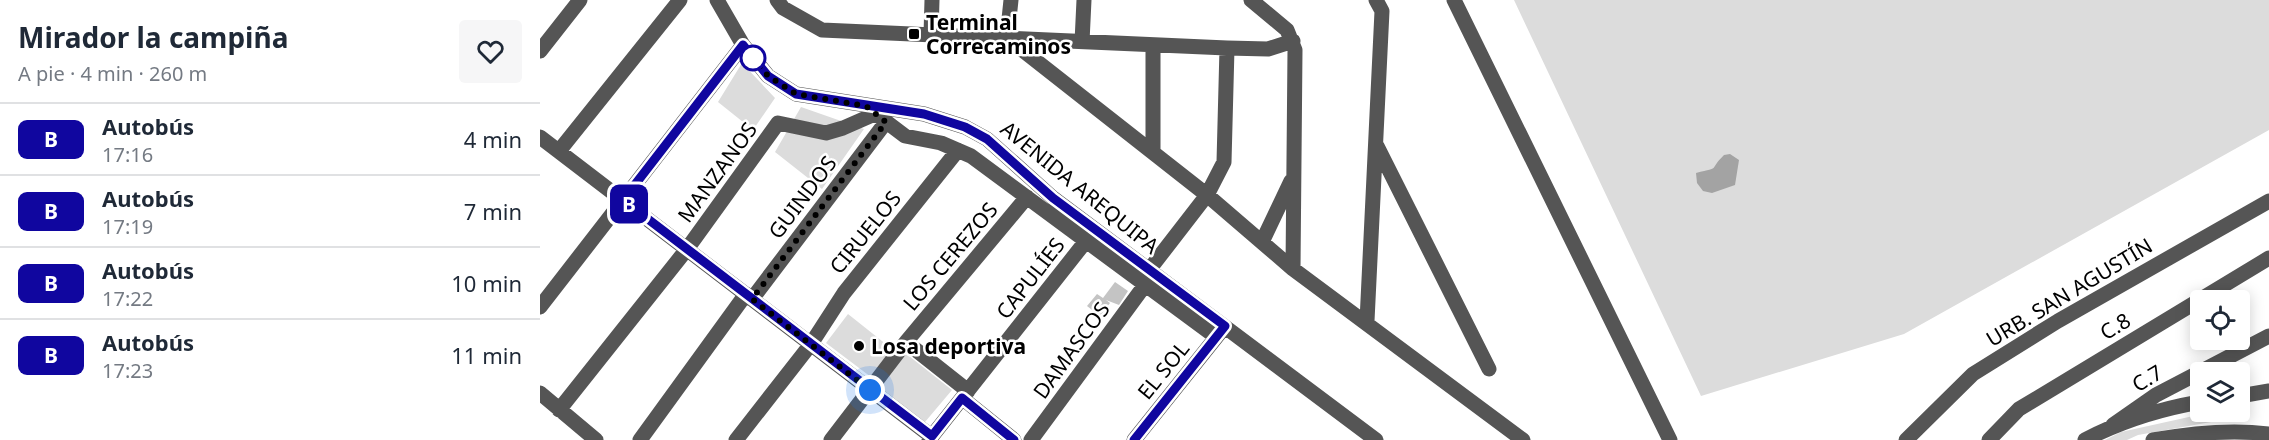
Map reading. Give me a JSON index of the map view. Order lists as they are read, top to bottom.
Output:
{
  "streets": {
    "street": [
      "MANZANOS",
      "AVENIDA AREQUIPA",
      "GUINDOS",
      "CIRUELOS",
      "LOS CEREZOS",
      "CAPULÍES",
      "URB. SAN AGUSTÍN",
      "C.8",
      "DAMASCOS",
      "EL SOL",
      "C.7"
    ]
  },
  "crossings": [
    ["MANZANOS", "AVENIDA AREQUIPA"],
    ["MANZANOS", "GUINDOS"],
    ["AVENIDA AREQUIPA", "GUINDOS"],
    ["AVENIDA AREQUIPA", "DAMASCOS"],
    ["AVENIDA AREQUIPA", "EL SOL"]
  ],
  "places": {
    "transit": ["Terminal Correcaminos"],
    "other": ["Losa deportiva"]
  },
  "lines": ["bus line B"],
  "page": {
    "heading": ["Mirador la campiña", "A pie · 4 min · 260 m"],
    "on_map": "B",
    "list": [
      {
        "mark": "B",
        "name": "Autobús",
        "note": "17:16",
        "value": "4 min"
      },
      {
        "mark": "B",
        "name": "Autobús",
        "note": "17:19",
        "value": "7 min"
      },
      {
        "mark": "B",
        "name": "Autobús",
        "note": "17:22",
        "value": "10 min"
      },
      {
        "mark": "B",
        "name": "Autobús",
        "note": "17:23",
        "value": "11 min"
      }
    ]
  }
}
